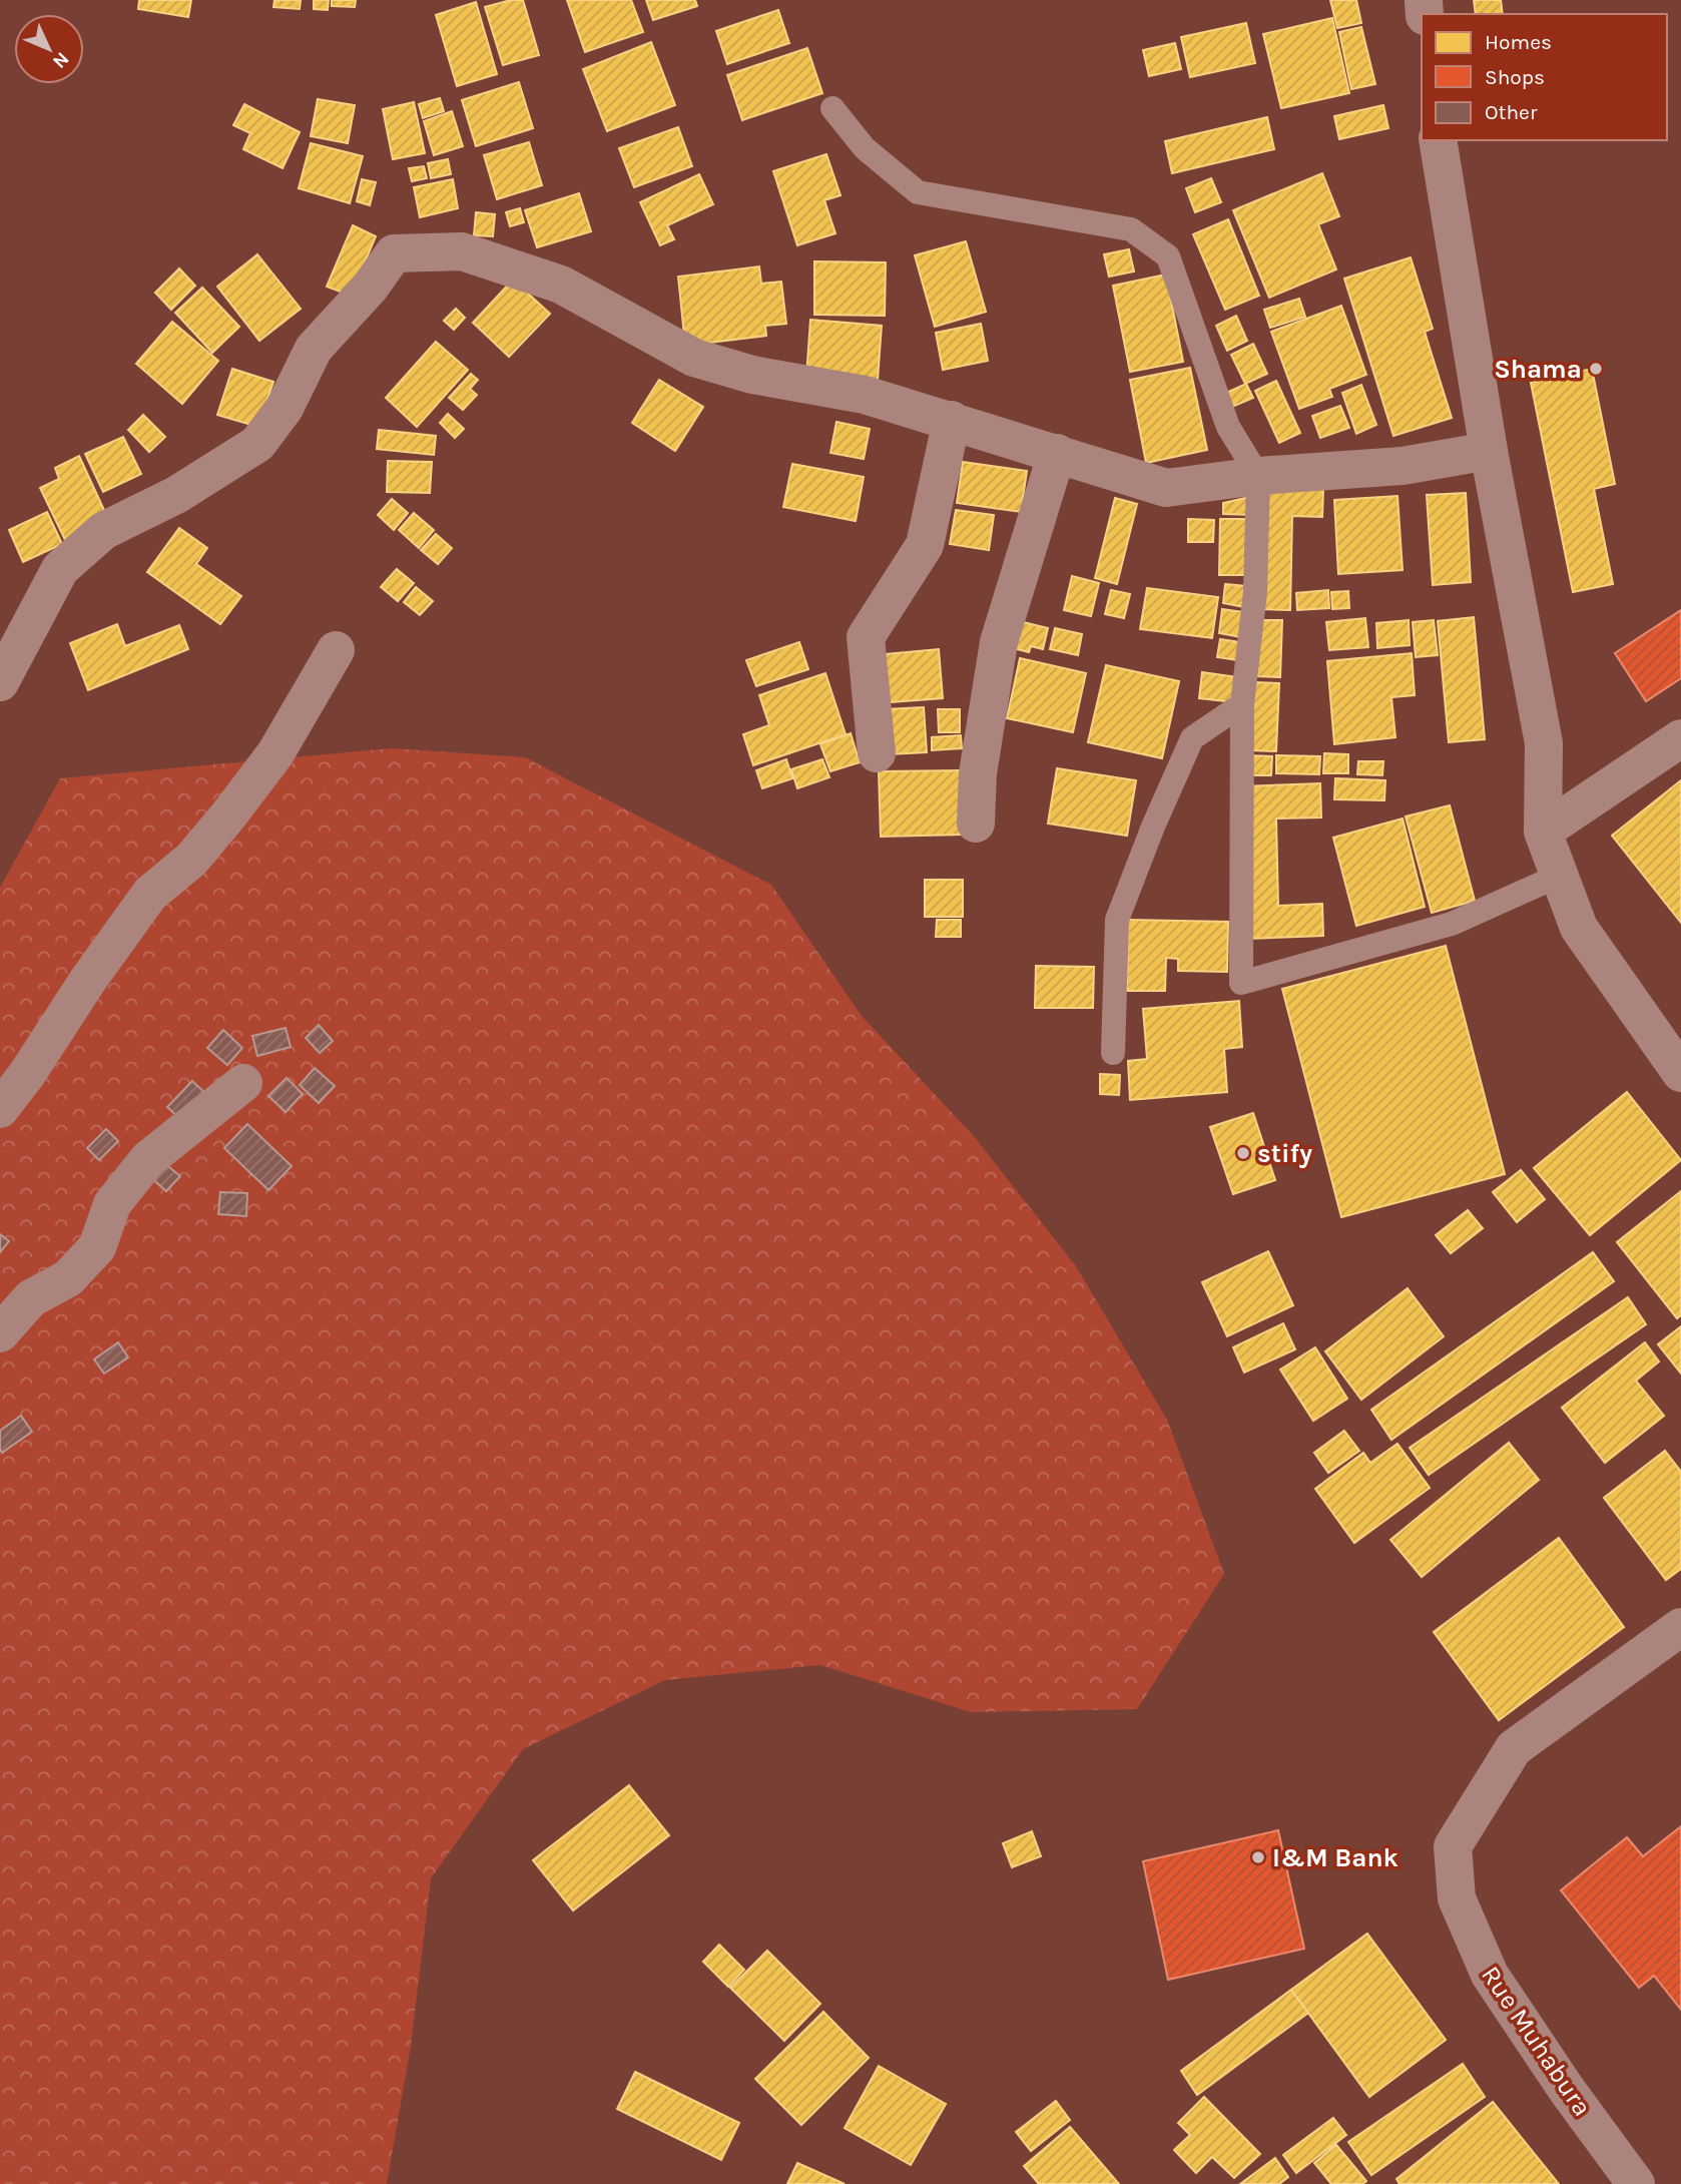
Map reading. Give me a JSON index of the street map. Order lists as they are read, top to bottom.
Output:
{
  "streets": {
    "street": ["Rue Muhabura"]
  },
  "places": ["Shama", "stify", "I&M Bank"],
  "legend": ["Homes", "Shops", "Other"],
  "north": "bottom right"
}
